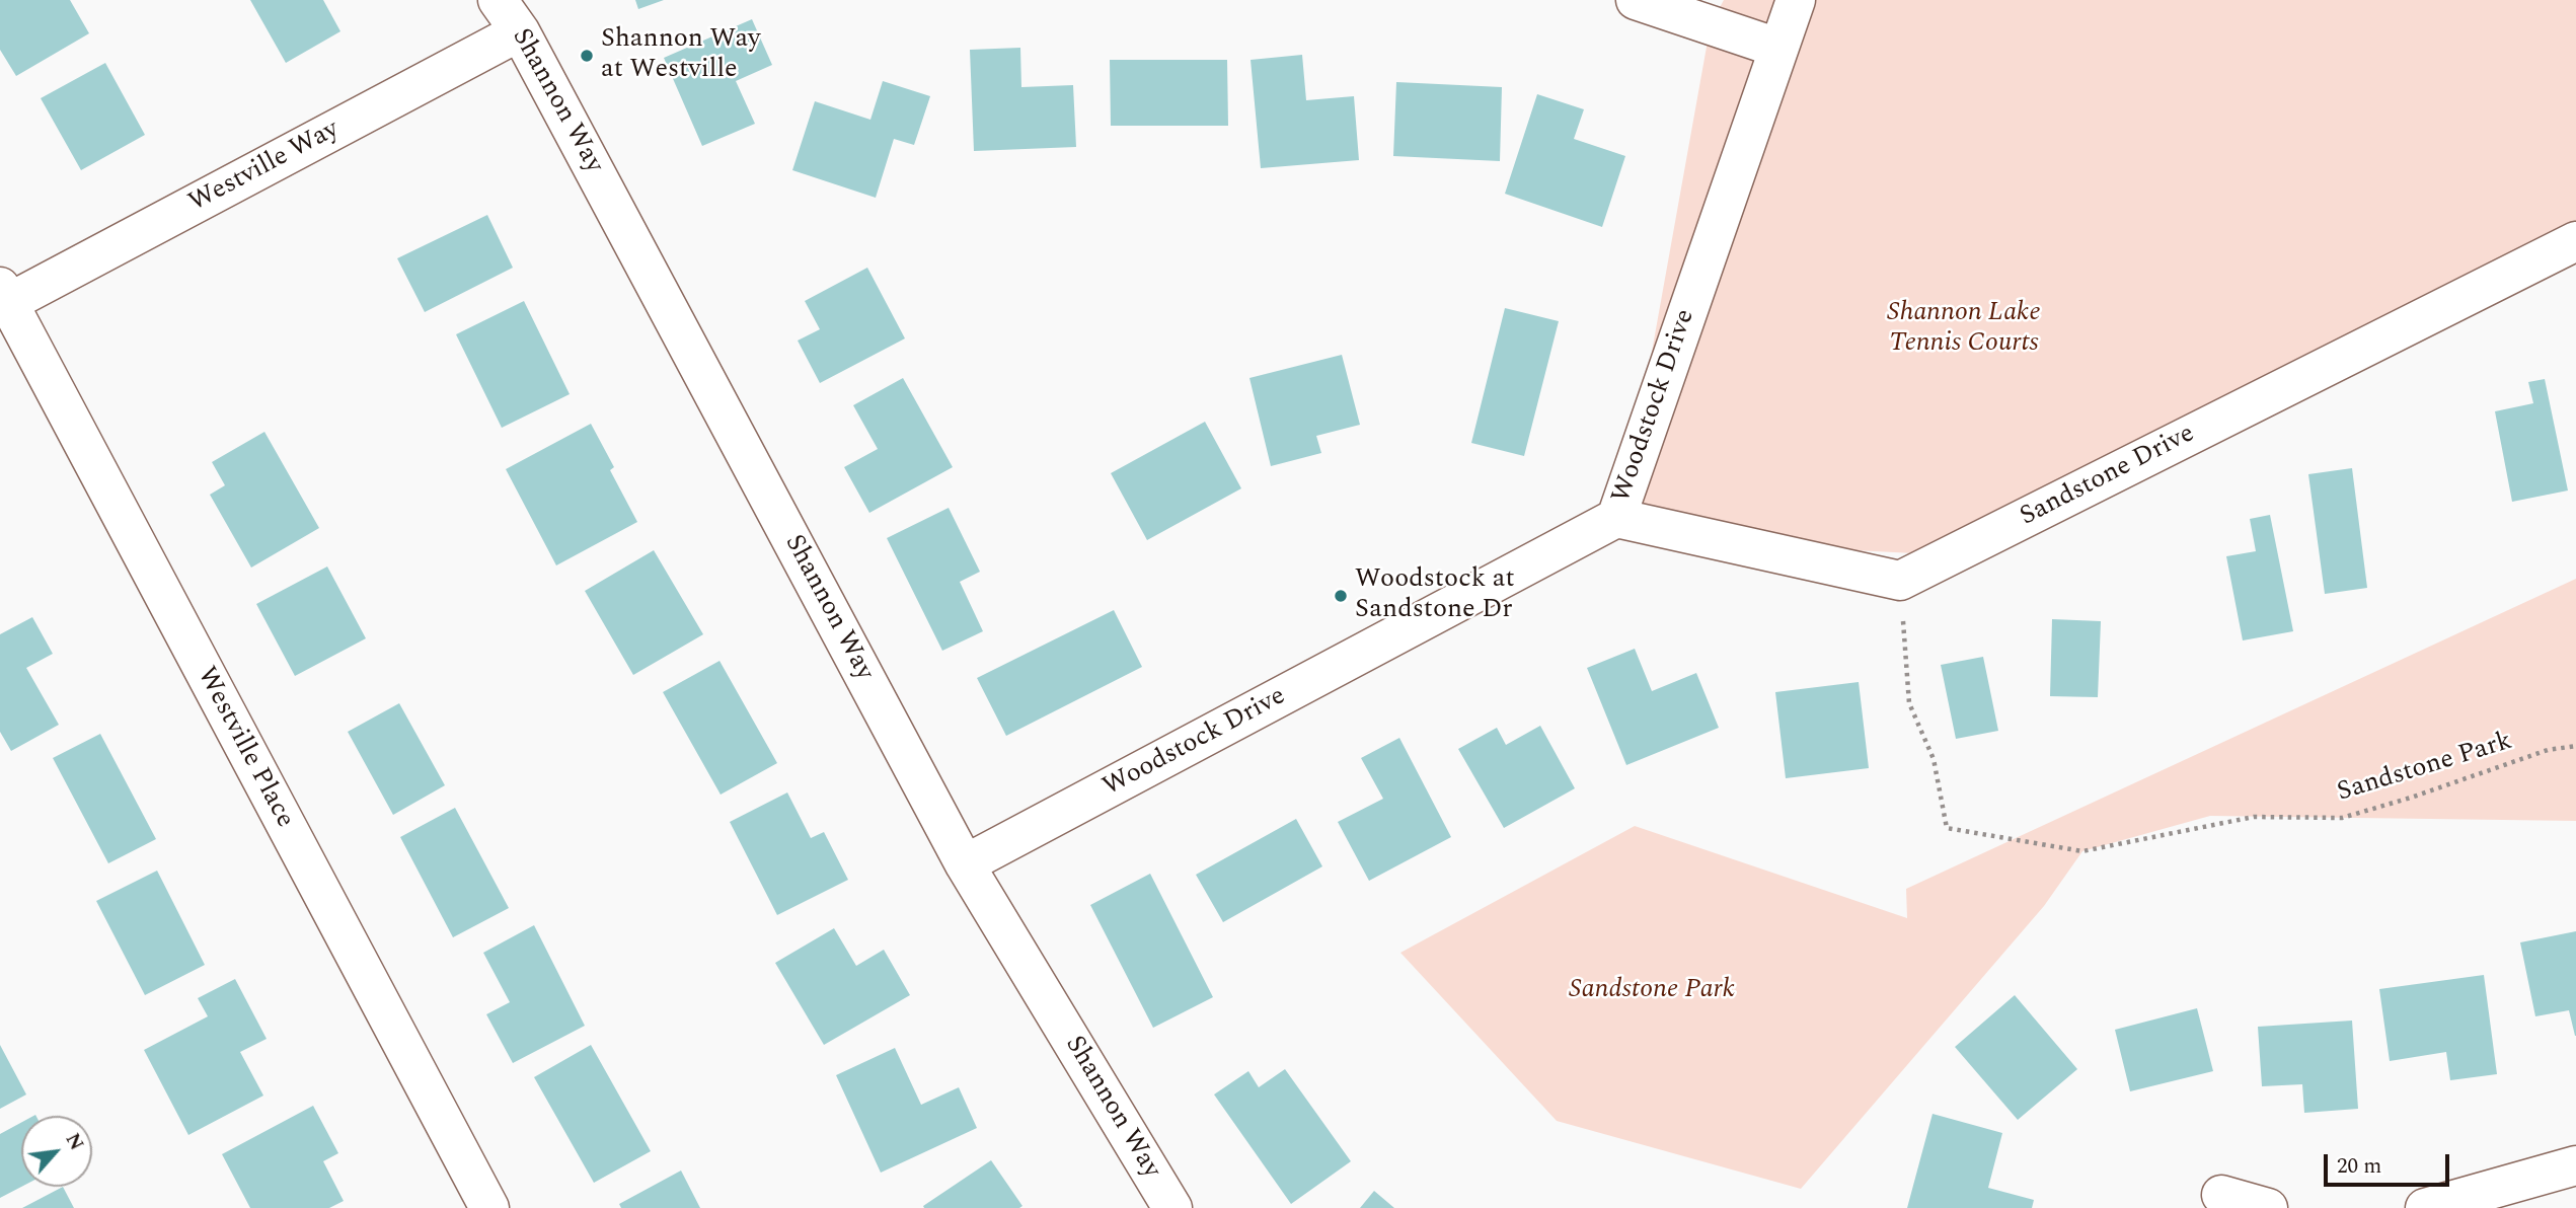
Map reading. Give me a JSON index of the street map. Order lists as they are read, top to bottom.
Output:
{
  "streets": {
    "street": [
      "Shannon Way",
      "Westville Way",
      "Woodstock Drive",
      "Sandstone Drive",
      "Westville Place"
    ],
    "path": ["Sandstone Park"]
  },
  "crossings": [
    ["Shannon Way", "Westville Way"],
    ["Shannon Way", "Woodstock Drive"],
    ["Westville Way", "Westville Place"],
    ["Sandstone Drive", "Sandstone Park"]
  ],
  "parks": ["Shannon Lake Tennis Courts", "Sandstone Park"],
  "places": ["Shannon Way at Westville", "Woodstock at Sandstone Dr"],
  "scale_bar": "20 m",
  "north": "top right"
}
